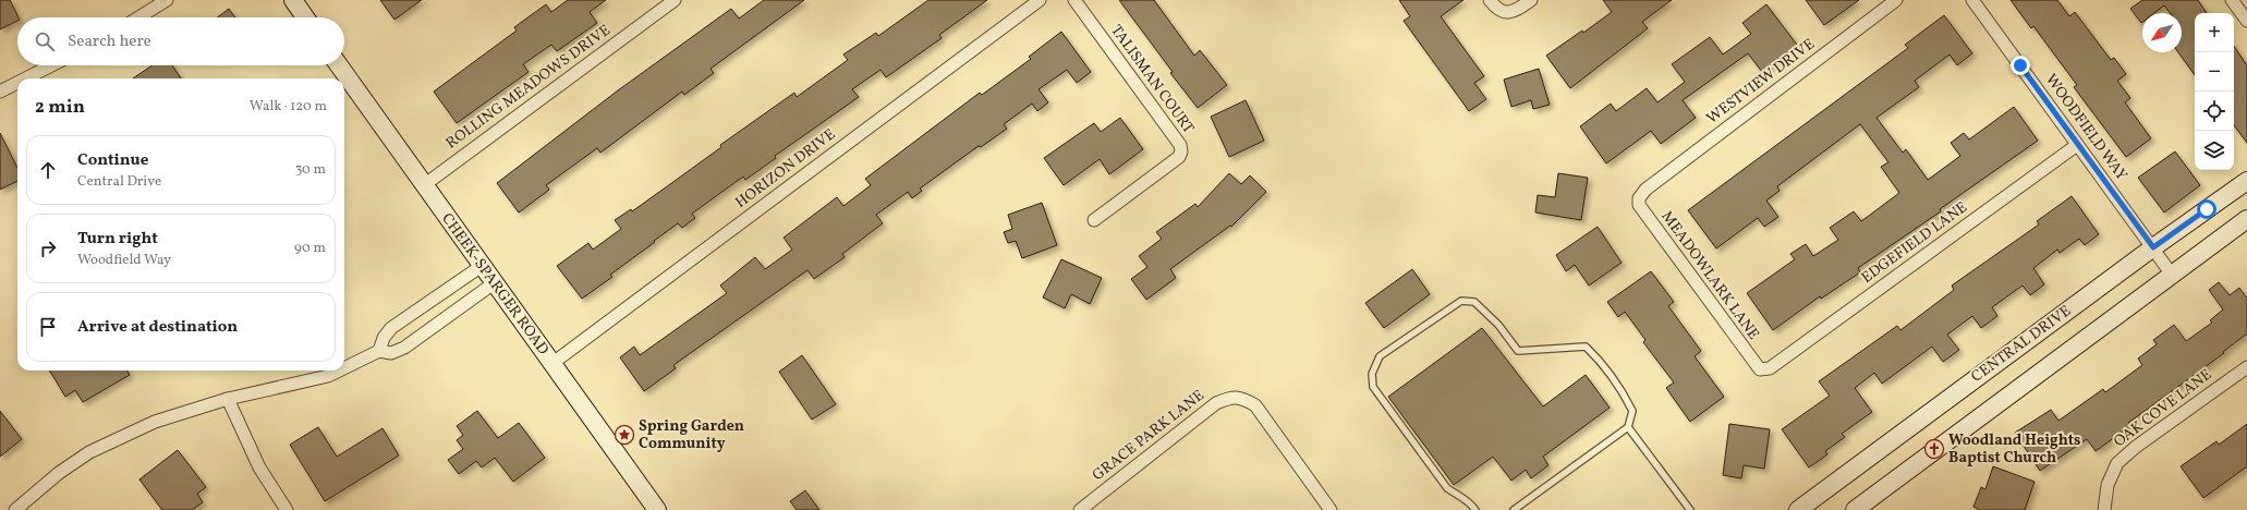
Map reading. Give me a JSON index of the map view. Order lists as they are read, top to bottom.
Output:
{
  "streets": {
    "main road": ["CHEEK-SPARGER ROAD", "CENTRAL DRIVE"],
    "street": [
      "TALISMAN COURT",
      "WESTVIEW DRIVE",
      "ROLLING MEADOWS DRIVE",
      "WOODFIELD WAY",
      "HORIZON DRIVE",
      "EDGEFIELD LANE",
      "MEADOWLARK LANE",
      "OAK COVE LANE",
      "GRACE PARK LANE"
    ]
  },
  "crossings": [
    ["WESTVIEW DRIVE", "MEADOWLARK LANE"],
    ["ROLLING MEADOWS DRIVE", "CHEEK-SPARGER ROAD"],
    ["WOODFIELD WAY", "EDGEFIELD LANE"],
    ["WOODFIELD WAY", "CENTRAL DRIVE"],
    ["HORIZON DRIVE", "CHEEK-SPARGER ROAD"],
    ["EDGEFIELD LANE", "MEADOWLARK LANE"]
  ],
  "places": {
    "place": ["Spring Garden Community"],
    "church": ["Woodland Heights Baptist Church"]
  },
  "north": "bottom left",
  "page": {
    "map_buttons": ["+", "−"],
    "search": "Search here",
    "heading": ["2 min", "Walk · 120 m"],
    "list": [
      ["Continue", "Central Drive", "30 m"],
      ["Turn right", "Woodfield Way", "90 m"],
      "Arrive at destination"
    ]
  }
}
